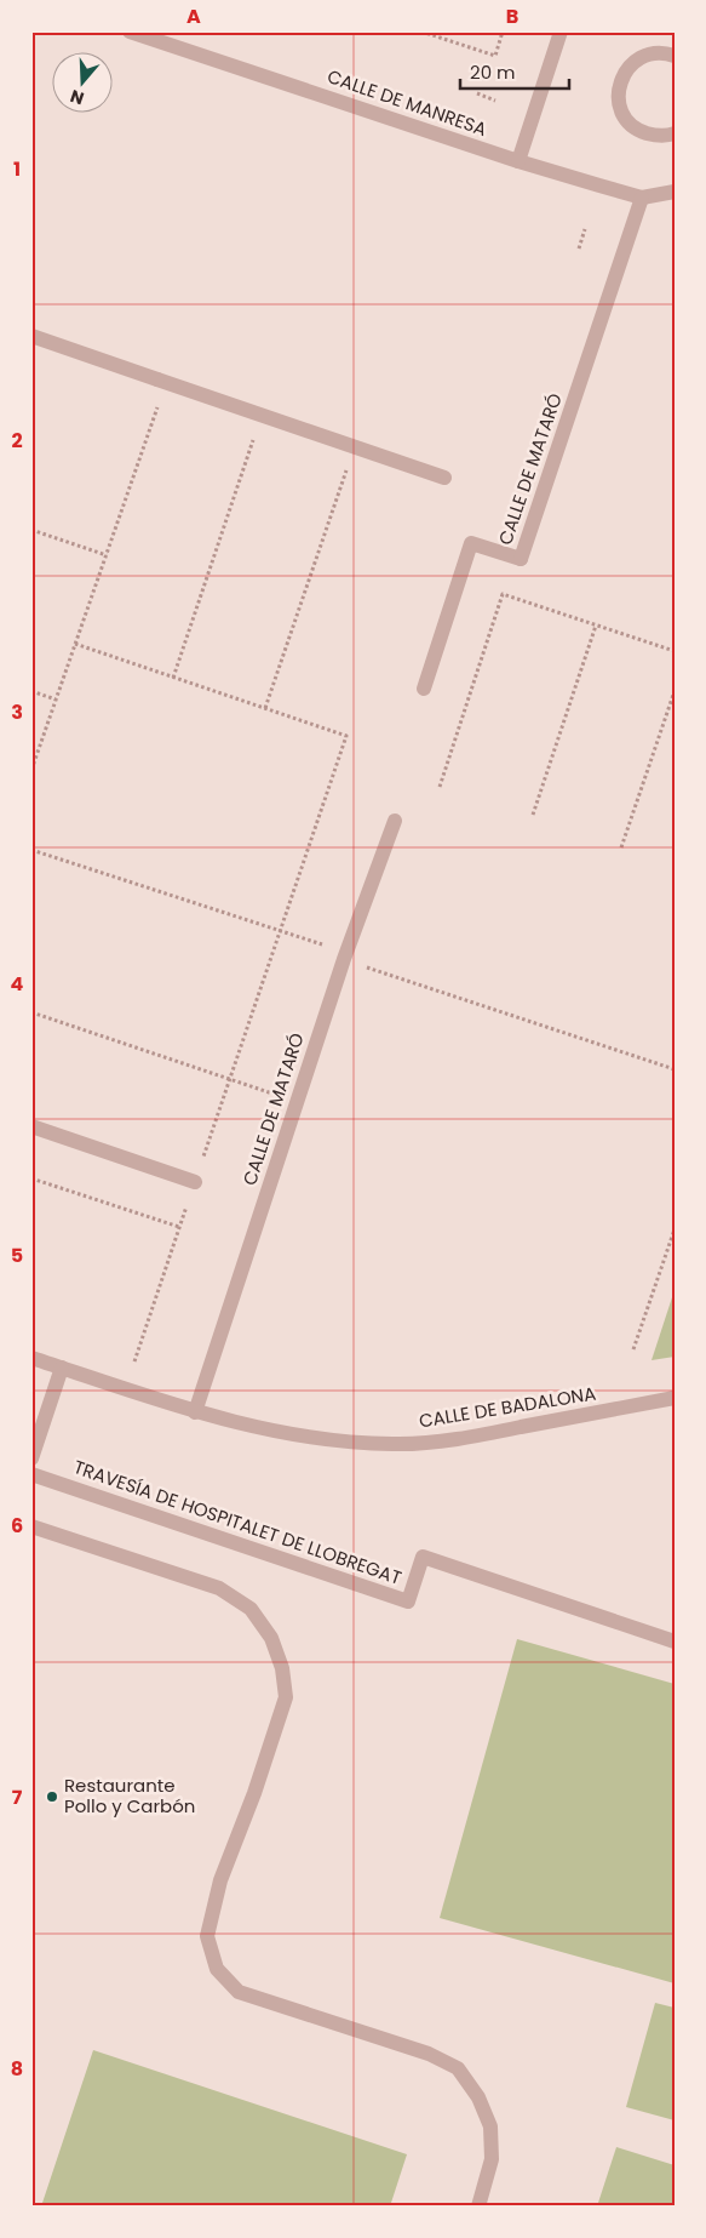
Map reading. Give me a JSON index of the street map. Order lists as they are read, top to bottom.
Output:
{
  "streets": {
    "street": [
      "CALLE DE MANRESA",
      "CALLE DE MATARÓ",
      "CALLE DE BADALONA",
      "TRAVESÍA DE HOSPITALET DE LLOBREGAT"
    ]
  },
  "crossings": [
    ["CALLE DE MANRESA", "CALLE DE MATARÓ"],
    ["CALLE DE MATARÓ", "CALLE DE BADALONA"]
  ],
  "places": ["Restaurante Pollo y Carbón"],
  "scale_bar": "20 m",
  "north": "bottom",
  "grid": {
    "columns": ["A", "B"],
    "rows": [
      "1",
      "2",
      "3",
      "4",
      "5",
      "6",
      "7",
      "8"
    ]
  }
}
